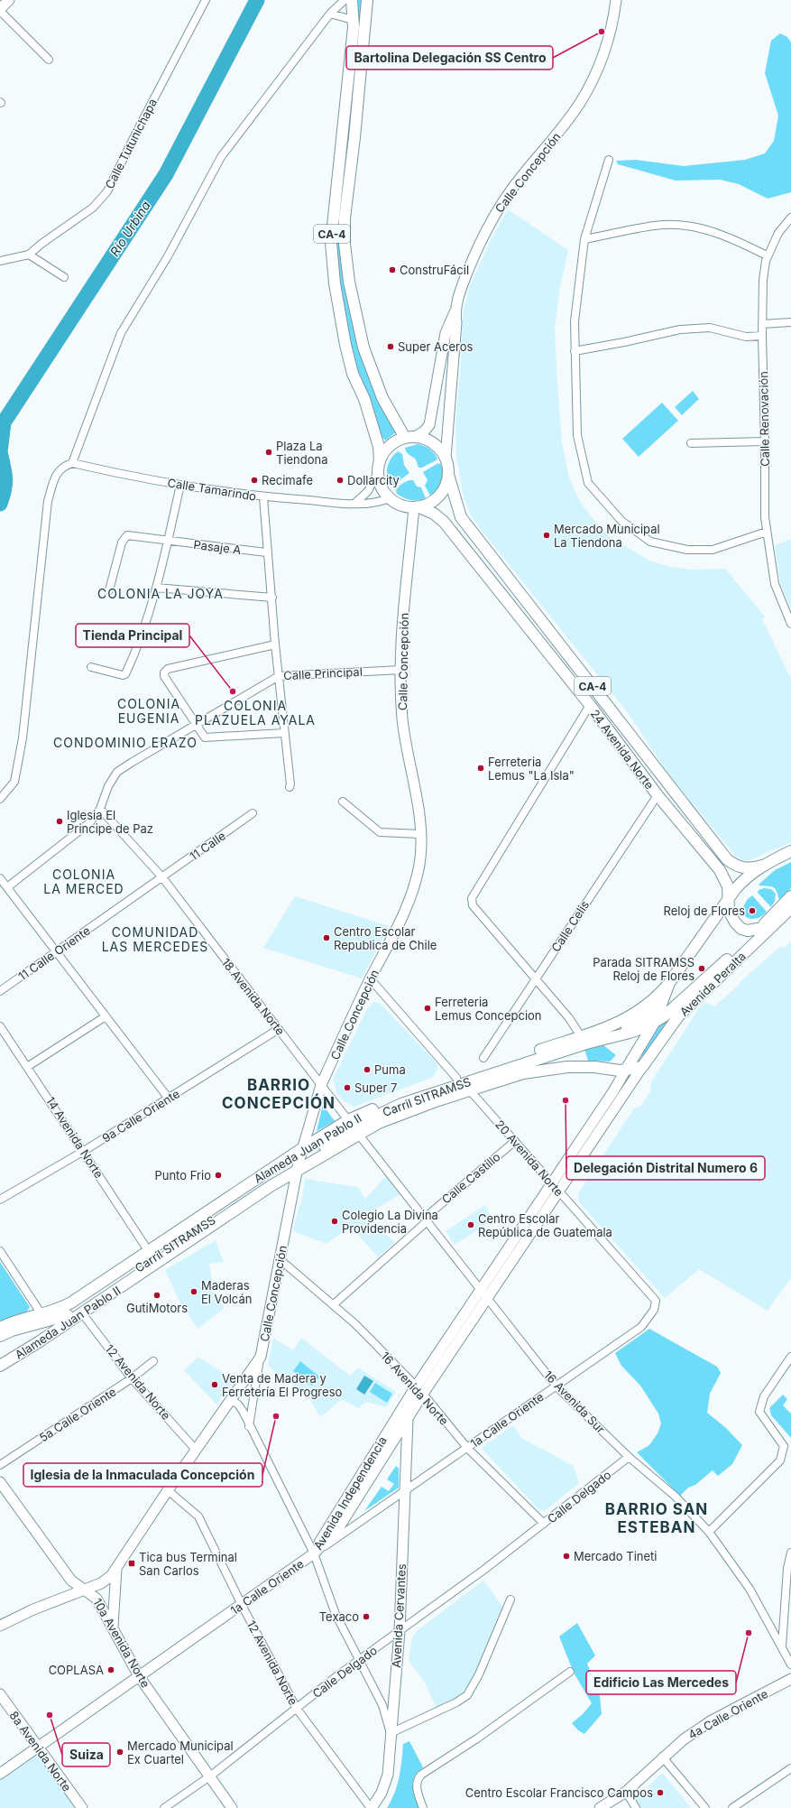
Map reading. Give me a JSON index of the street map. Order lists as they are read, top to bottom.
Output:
{
  "streets": {
    "main road": [
      "CA-4",
      "24 Avenida Norte",
      "Avenida Peralta",
      "Carril SITRAMSS",
      "Alameda Juan Pablo II"
    ],
    "street": [
      "Calle Tutunichapa",
      "Calle Concepción",
      "Calle Renovación",
      "Calle Tamarindo",
      "Pasaje A",
      "Calle Principal",
      "11 Calle",
      "Calle Celis",
      "11 Calle Oriente",
      "18 Avenida Norte",
      "9a Calle Oriente",
      "14 Avenida Norte",
      "20 Avenida Norte",
      "Calle Castillo",
      "12 Avenida Norte",
      "16 Avenida Norte",
      "16 Avenida Sur",
      "5a Calle Oriente",
      "1a Calle Oriente",
      "Avenida Independencia",
      "Calle Delgado",
      "Avenida Cervantes",
      "10a Avenida Norte",
      "4a Calle Oriente",
      "8a Avenida Norte"
    ]
  },
  "crossings": [
    ["Calle Concepción", "CA-4"],
    ["Calle Concepción", "Calle Tamarindo"],
    ["Calle Concepción", "Calle Principal"],
    ["Calle Concepción", "24 Avenida Norte"],
    ["Calle Concepción", "18 Avenida Norte"],
    ["Calle Concepción", "Carril SITRAMSS"],
    ["Calle Concepción", "Alameda Juan Pablo II"],
    ["Calle Concepción", "12 Avenida Norte"],
    ["Calle Concepción", "16 Avenida Norte"],
    ["Calle Concepción", "10a Avenida Norte"],
    ["CA-4", "Calle Tamarindo"],
    ["CA-4", "24 Avenida Norte"],
    ["Calle Tamarindo", "24 Avenida Norte"],
    ["Calle Principal", "18 Avenida Norte"],
    ["24 Avenida Norte", "Calle Celis"],
    ["24 Avenida Norte", "Avenida Peralta"],
    ["24 Avenida Norte", "Carril SITRAMSS"],
    ["11 Calle", "11 Calle Oriente"],
    ["11 Calle", "18 Avenida Norte"],
    ["11 Calle Oriente", "18 Avenida Norte"],
    ["Avenida Peralta", "Carril SITRAMSS"],
    ["Avenida Peralta", "Alameda Juan Pablo II"],
    ["Avenida Peralta", "Avenida Independencia"],
    ["18 Avenida Norte", "9a Calle Oriente"],
    ["18 Avenida Norte", "Alameda Juan Pablo II"],
    ["Carril SITRAMSS", "Alameda Juan Pablo II"],
    ["9a Calle Oriente", "14 Avenida Norte"],
    ["14 Avenida Norte", "Alameda Juan Pablo II"],
    ["Alameda Juan Pablo II", "20 Avenida Norte"],
    ["Alameda Juan Pablo II", "12 Avenida Norte"],
    ["Alameda Juan Pablo II", "16 Avenida Sur"],
    ["Alameda Juan Pablo II", "Avenida Independencia"],
    ["20 Avenida Norte", "Calle Castillo"],
    ["20 Avenida Norte", "1a Calle Oriente"],
    ["20 Avenida Norte", "Avenida Independencia"],
    ["Calle Castillo", "16 Avenida Norte"],
    ["Calle Castillo", "16 Avenida Sur"],
    ["12 Avenida Norte", "5a Calle Oriente"],
    ["12 Avenida Norte", "1a Calle Oriente"],
    ["12 Avenida Norte", "Calle Delgado"],
    ["12 Avenida Norte", "Avenida Cervantes"],
    ["16 Avenida Norte", "1a Calle Oriente"],
    ["16 Avenida Norte", "Avenida Independencia"],
    ["16 Avenida Norte", "Calle Delgado"],
    ["16 Avenida Sur", "1a Calle Oriente"],
    ["16 Avenida Sur", "Avenida Independencia"],
    ["16 Avenida Sur", "Calle Delgado"],
    ["1a Calle Oriente", "Avenida Independencia"],
    ["1a Calle Oriente", "Avenida Cervantes"],
    ["1a Calle Oriente", "10a Avenida Norte"],
    ["1a Calle Oriente", "8a Avenida Norte"],
    ["Avenida Independencia", "Avenida Cervantes"],
    ["Calle Delgado", "Avenida Cervantes"],
    ["Calle Delgado", "10a Avenida Norte"]
  ],
  "districts": [
    "COLONIA LA JOYA",
    "COLONIA EUGENIA",
    "COLONIA PLAZUELA AYALA",
    "CONDOMINIO ERAZO",
    "COLONIA LA MERCED",
    "COMUNIDAD LAS MERCEDES",
    "BARRIO CONCEPCIÓN",
    "BARRIO SAN ESTEBAN"
  ],
  "water": ["Río Urbina"],
  "places": {
    "other": [
      "Bartolina Delegación SS Centro",
      "ConstruFácil",
      "Super Aceros",
      "Plaza La Tiendona",
      "Recimafe",
      "Dollarcity",
      "Mercado Municipal La Tiendona",
      "Tienda Principal",
      "Ferreteria Lemus \"La Isla\"",
      "Iglesia El Principe de Paz",
      "Reloj de Flores",
      "Centro Escolar Republica de Chile",
      "Parada SITRAMSS Reloj de Flores",
      "Ferreteria Lemus Concepcion",
      "Puma",
      "Super 7",
      "Delegación Distrital Numero 6",
      "Punto Frio",
      "Colegio La Divina Providencia",
      "Centro Escolar República de Guatemala",
      "Maderas El Volcán",
      "GutiMotors",
      "Venta de Madera y Ferretería El Progreso",
      "Iglesia de la Inmaculada Concepción",
      "Mercado Tineti",
      "Texaco",
      "Edificio Las Mercedes",
      "COPLASA",
      "Suiza",
      "Mercado Municipal Ex Cuartel",
      "Centro Escolar Francisco Campos"
    ],
    "transit": ["Tica bus Terminal San Carlos"]
  }
}
